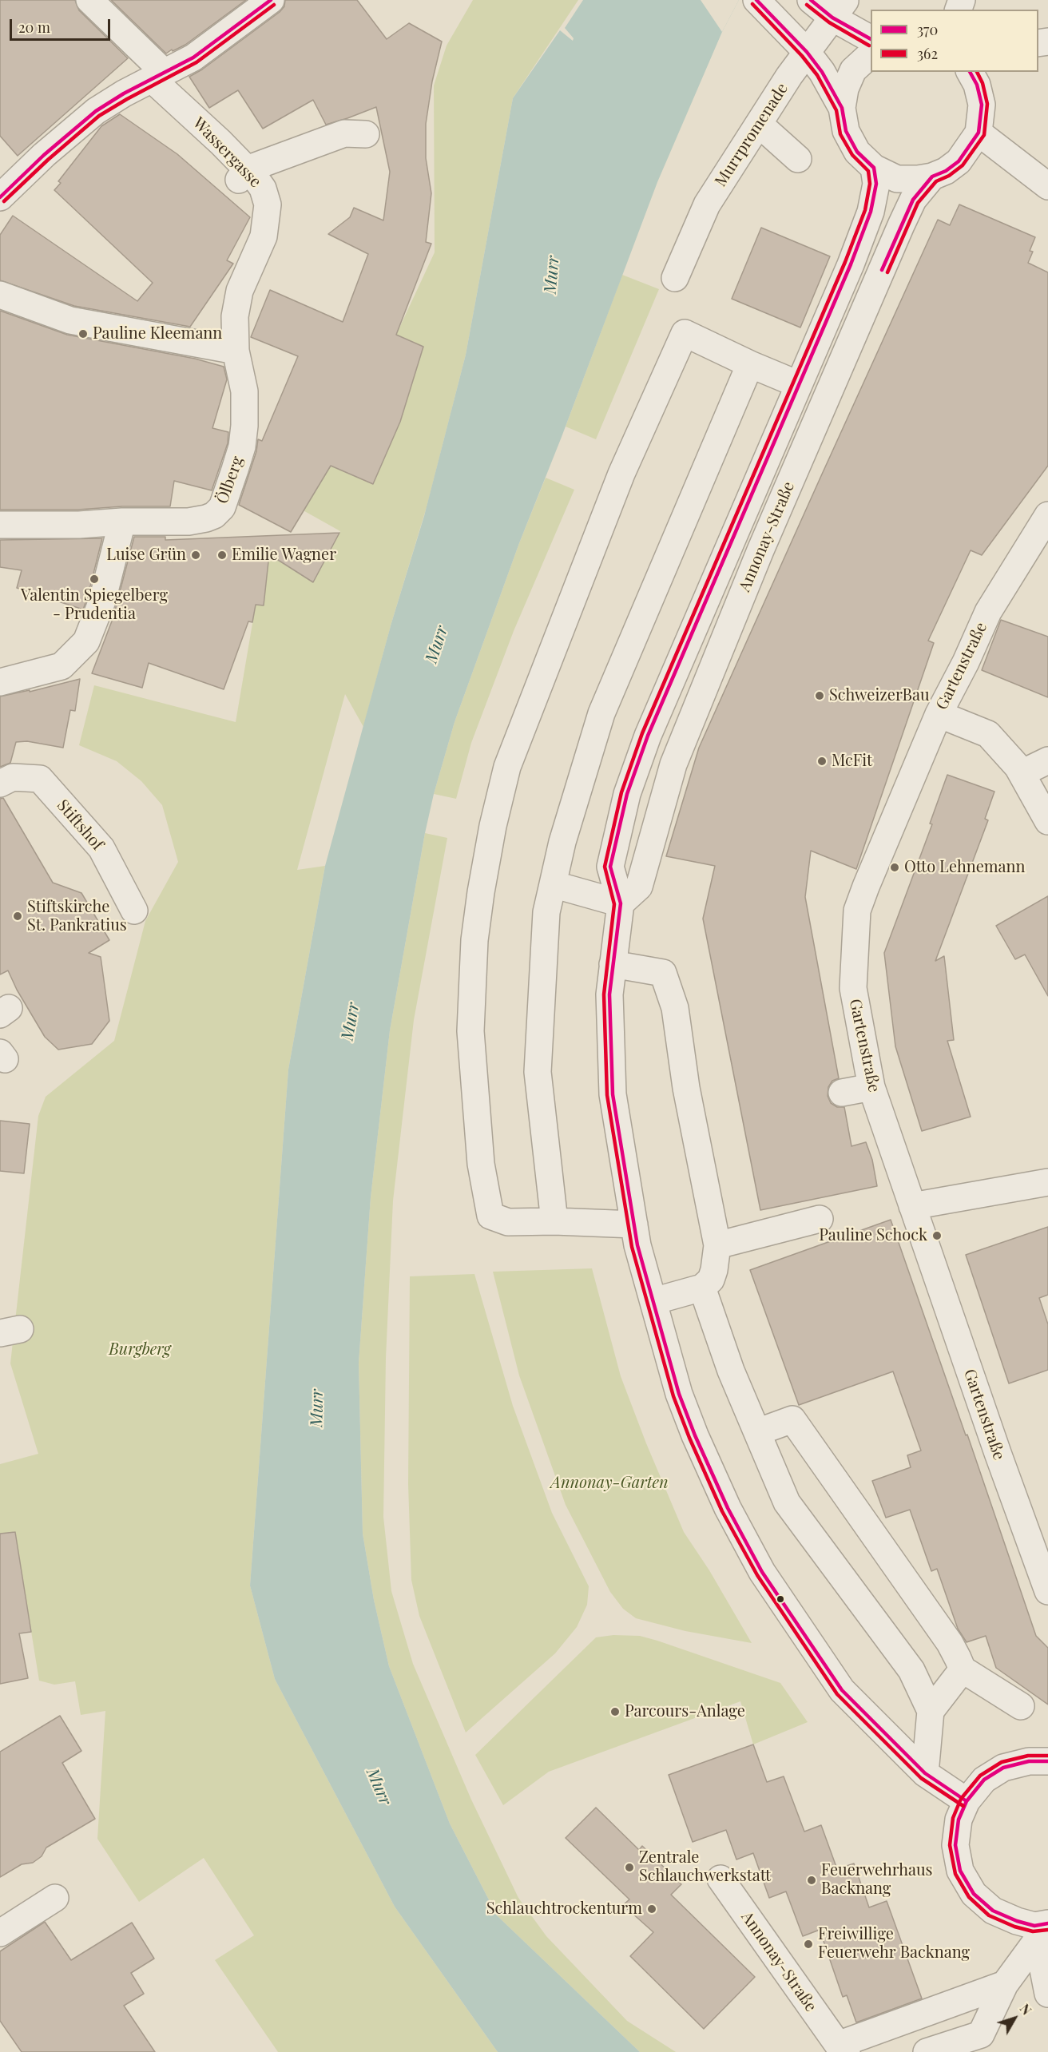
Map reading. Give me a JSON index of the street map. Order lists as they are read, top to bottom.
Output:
{
  "streets": {
    "street": [
      "Murrpromenade",
      "Wassergasse",
      "Ölberg",
      "Annonay-Straße",
      "Gartenstraße",
      "Stiftshof"
    ]
  },
  "crossings": [
    ["Wassergasse", "Ölberg"]
  ],
  "water": ["Murr"],
  "parks": ["Burgberg", "Annonay-Garten"],
  "places": [
    "Pauline Kleemann",
    "Luise Grün",
    "Emilie Wagner",
    "Valentin Spiegelberg - Prudentia",
    "SchweizerBau",
    "McFit",
    "Otto Lehnemann",
    "Stiftskirche St. Pankratius",
    "Pauline Schock",
    "Parcours-Anlage",
    "Zentrale Schlauchwerkstatt",
    "Feuerwehrhaus Backnang",
    "Schlauchtrockenturm",
    "Freiwillige Feuerwehr Backnang"
  ],
  "lines": ["transit line 370", "transit line 362"],
  "legend": ["370", "362"],
  "scale_bar": "20 m",
  "north": "top right"
}
